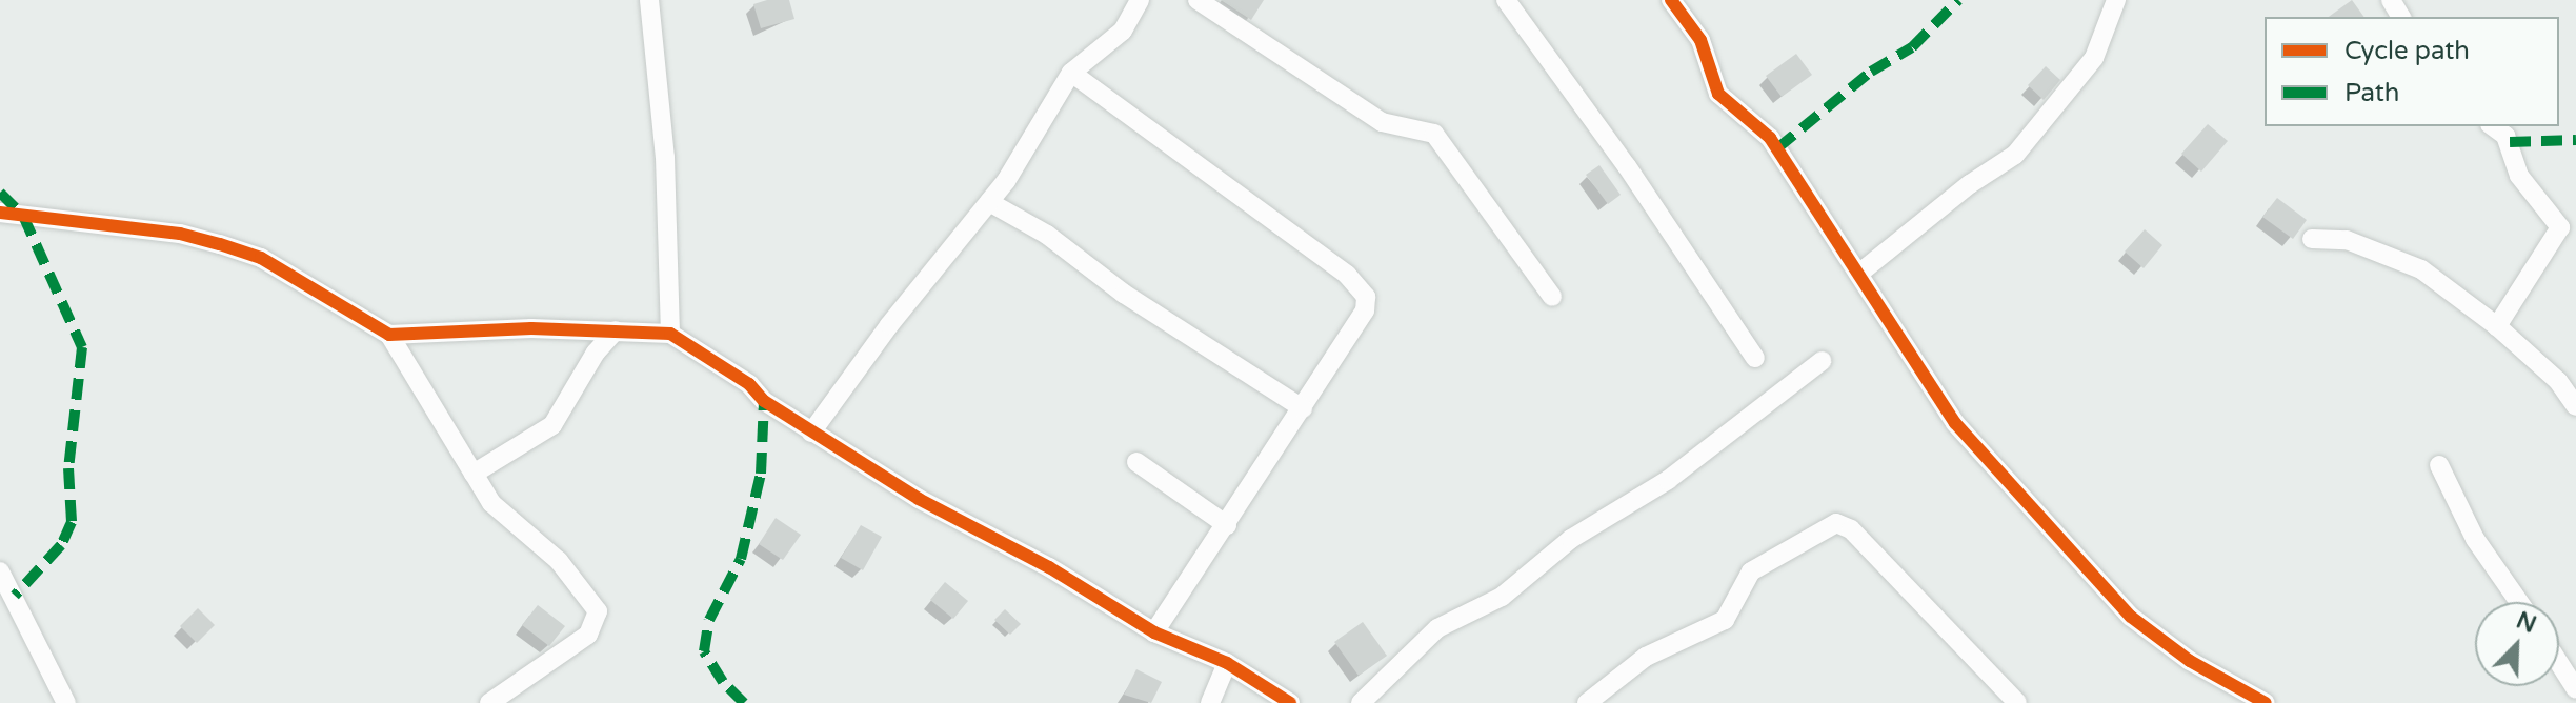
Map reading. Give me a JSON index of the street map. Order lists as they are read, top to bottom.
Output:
{
  "legend": ["Cycle path", "Path"],
  "north": "top right"
}
